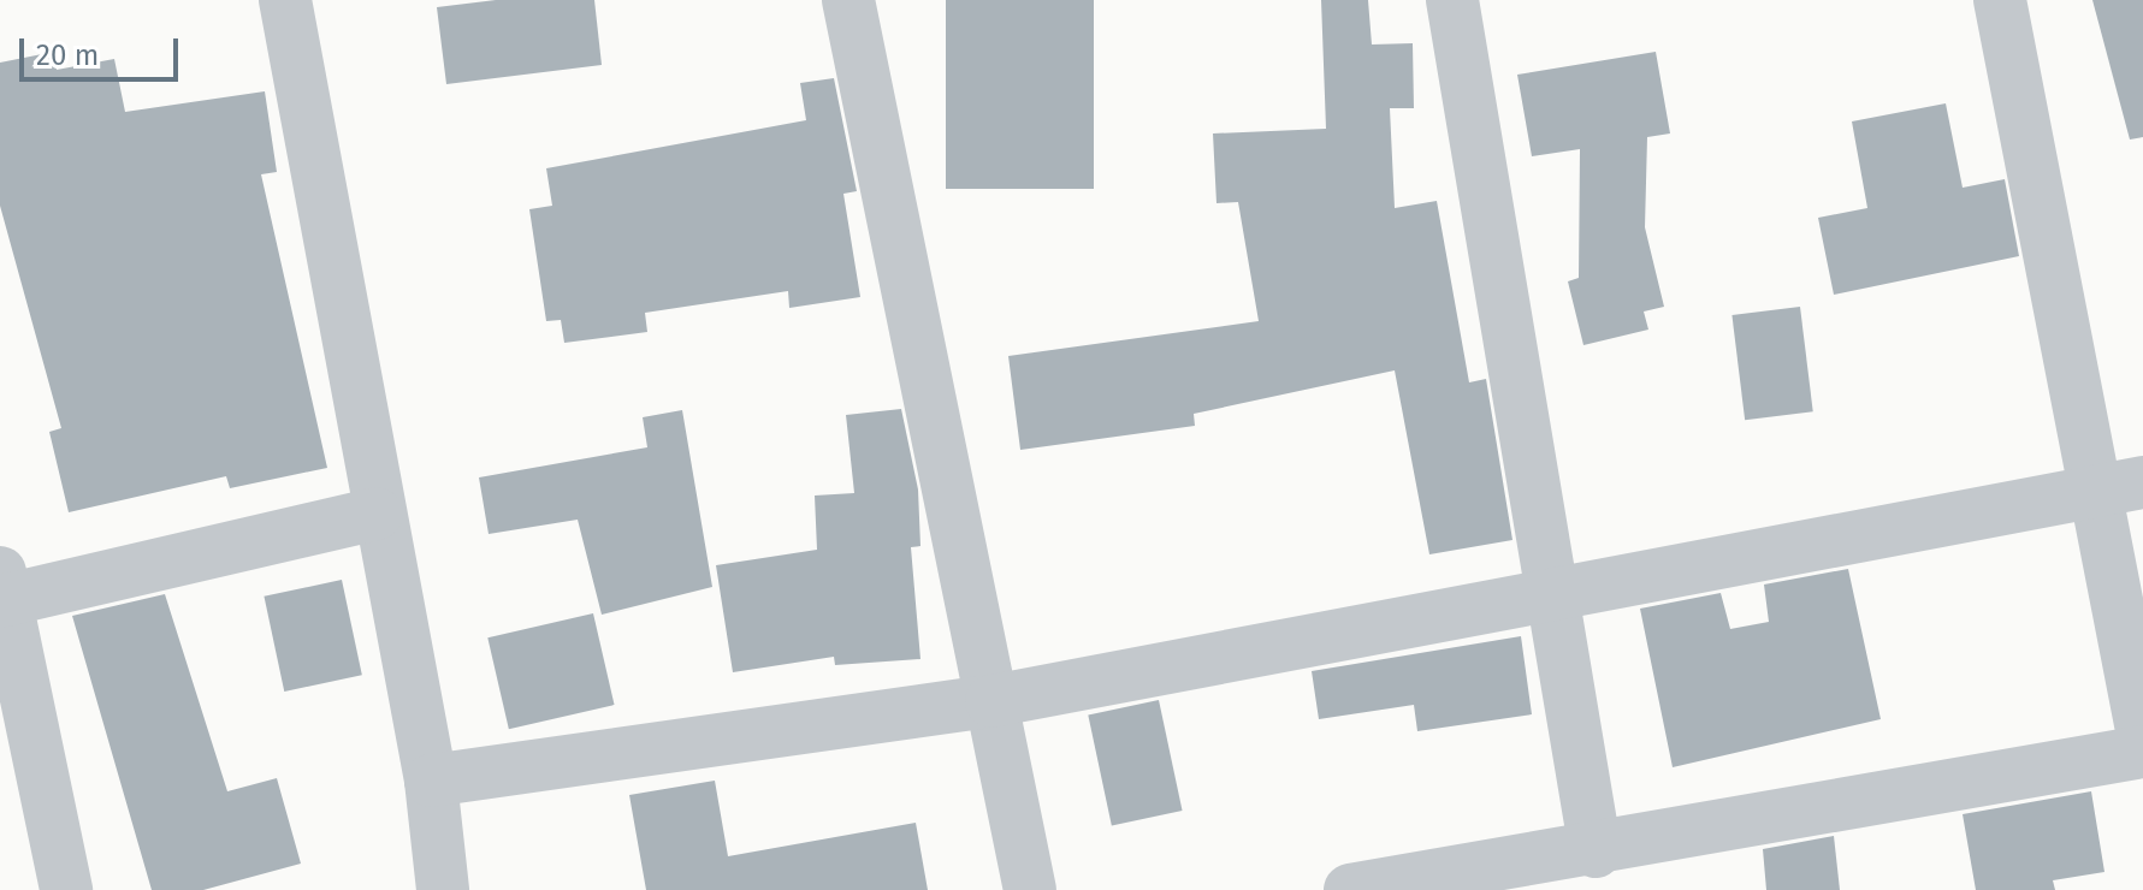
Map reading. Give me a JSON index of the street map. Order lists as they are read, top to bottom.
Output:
{
  "scale_bar": "20 m"
}
